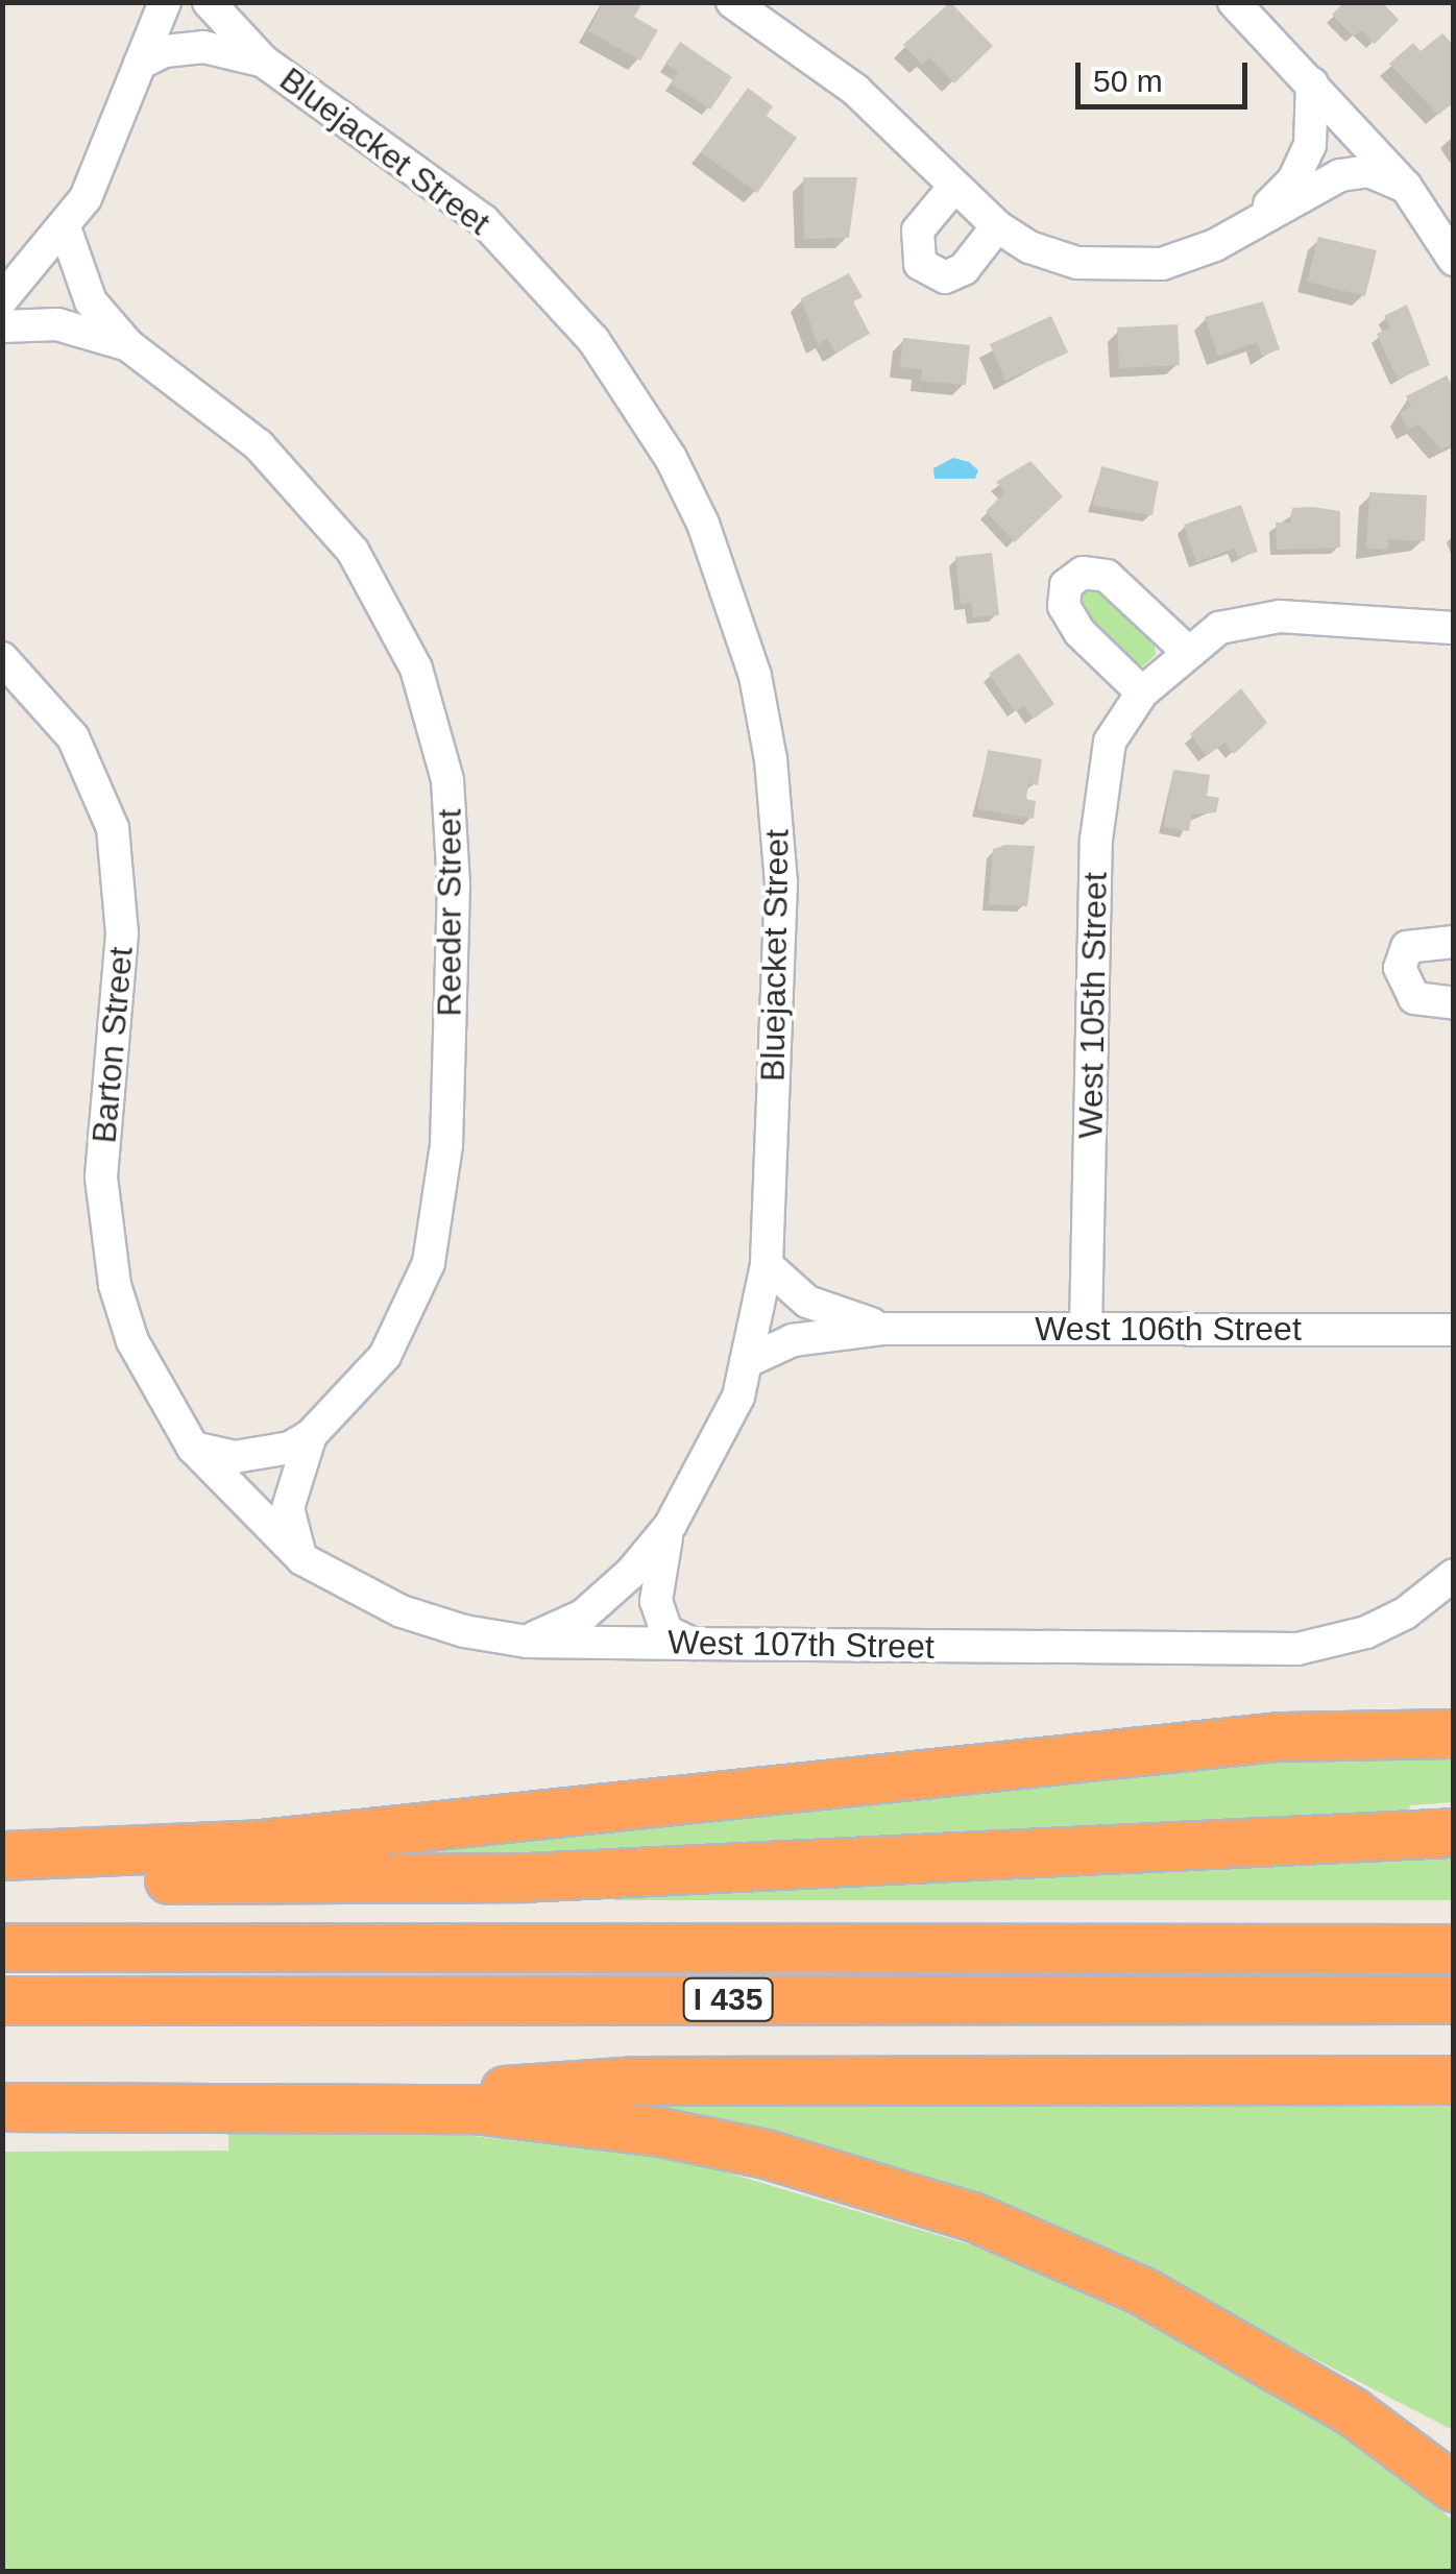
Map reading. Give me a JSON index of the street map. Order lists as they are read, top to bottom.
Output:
{
  "streets": {
    "highway": ["I 435"],
    "street": [
      "Bluejacket Street",
      "Reeder Street",
      "West 105th Street",
      "Barton Street",
      "West 106th Street",
      "West 107th Street"
    ]
  },
  "crossings": [
    ["Bluejacket Street", "West 106th Street"],
    ["Bluejacket Street", "West 107th Street"],
    ["Reeder Street", "Barton Street"],
    ["Reeder Street", "West 107th Street"],
    ["West 105th Street", "West 106th Street"],
    ["Barton Street", "West 107th Street"]
  ],
  "scale_bar": "50 m"
}
